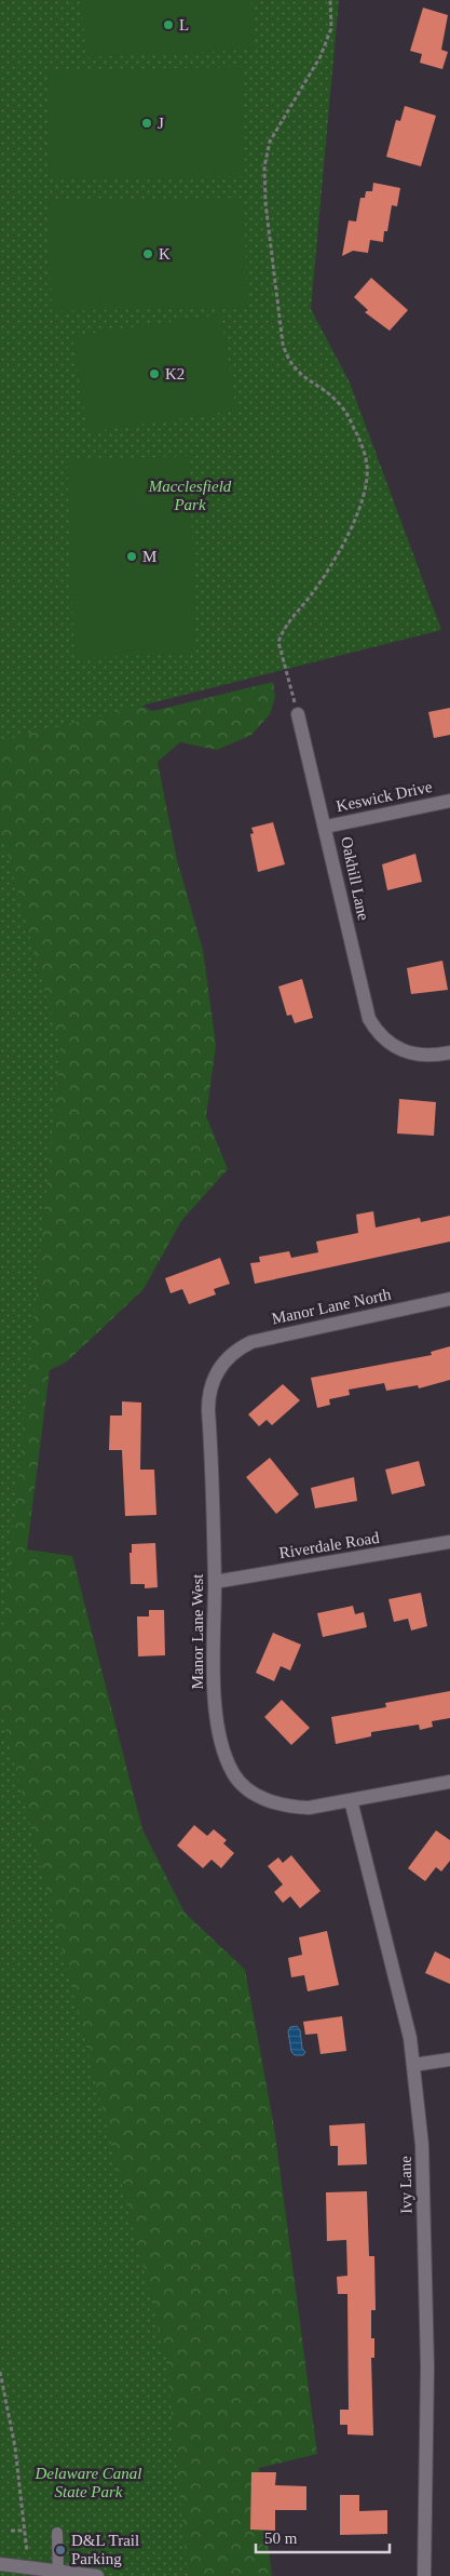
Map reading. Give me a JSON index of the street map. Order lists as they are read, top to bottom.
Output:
{
  "streets": {
    "street": [
      "Keswick Drive",
      "Oakhill Lane",
      "Manor Lane North",
      "Riverdale Road",
      "Manor Lane West",
      "Ivy Lane"
    ]
  },
  "crossings": [
    ["Keswick Drive", "Oakhill Lane"],
    ["Manor Lane North", "Manor Lane West"],
    ["Riverdale Road", "Manor Lane West"],
    ["Manor Lane West", "Ivy Lane"]
  ],
  "parks": ["Macclesfield Park", "Delaware Canal State Park"],
  "places": [
    "L",
    "J",
    "K",
    "K2",
    "M",
    "D&L Trail Parking"
  ],
  "scale_bar": "50 m"
}
